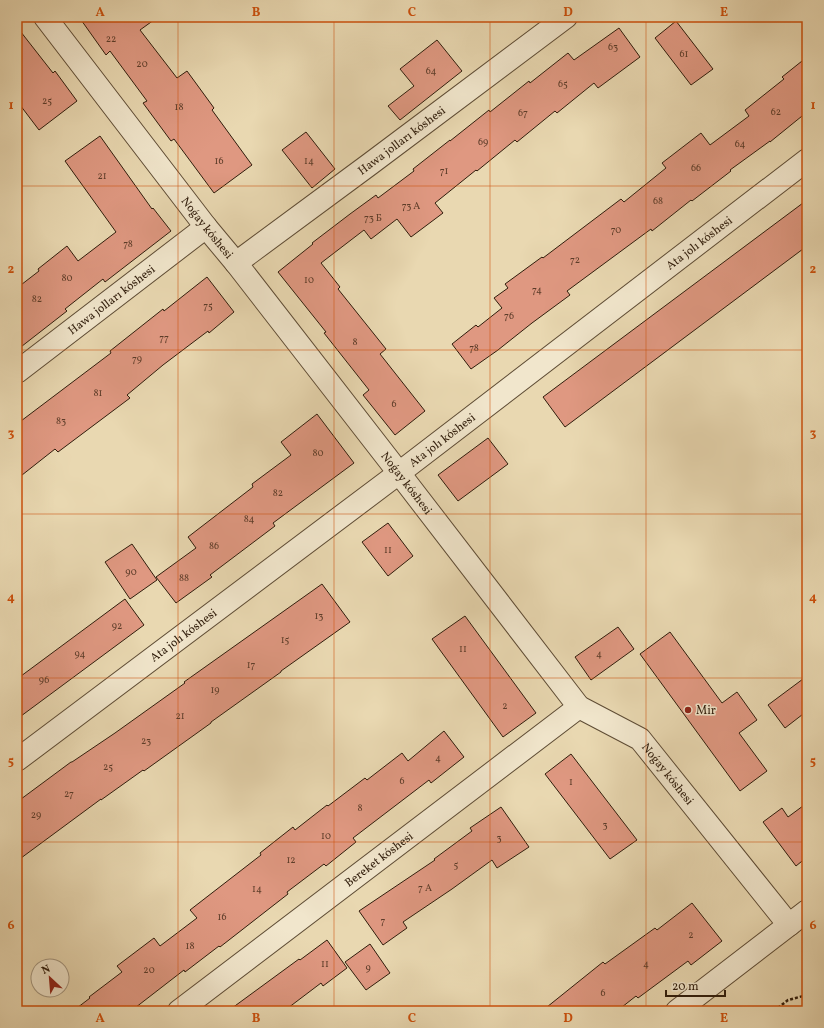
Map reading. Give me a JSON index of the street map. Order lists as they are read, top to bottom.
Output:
{
  "streets": {
    "street": [
      "Hawa jolları kóshesi",
      "Noǵay kóshesi",
      "Ata jolı kóshesi",
      "Bereket kóshesi"
    ]
  },
  "crossings": [
    ["Hawa jolları kóshesi", "Noǵay kóshesi"],
    ["Noǵay kóshesi", "Ata jolı kóshesi"],
    ["Noǵay kóshesi", "Bereket kóshesi"]
  ],
  "places": ["Mir"],
  "house_numbers": [
    "22",
    "63",
    "61",
    "20",
    "64",
    "65",
    "25",
    "18",
    "62",
    "67",
    "69",
    "64",
    "16",
    "14",
    "66",
    "71",
    "21",
    "68",
    "73 А",
    "73 Б",
    "70",
    "78",
    "72",
    "80",
    "10",
    "74",
    "82",
    "75",
    "76",
    "77",
    "8",
    "78",
    "79",
    "81",
    "6",
    "83",
    "80",
    "82",
    "84",
    "86",
    "11",
    "90",
    "88",
    "13",
    "92",
    "15",
    "11",
    "94",
    "4",
    "17",
    "96",
    "19",
    "2",
    "21",
    "23",
    "4",
    "25",
    "6",
    "1",
    "27",
    "8",
    "29",
    "3",
    "10",
    "3",
    "12",
    "5",
    "7 А",
    "14",
    "16",
    "7",
    "2",
    "18",
    "11",
    "4",
    "9",
    "20",
    "6"
  ],
  "scale_bar": "20 m",
  "north": "top left",
  "grid": {
    "columns": [
      "A",
      "B",
      "C",
      "D",
      "E"
    ],
    "rows": [
      "1",
      "2",
      "3",
      "4",
      "5",
      "6"
    ]
  }
}
